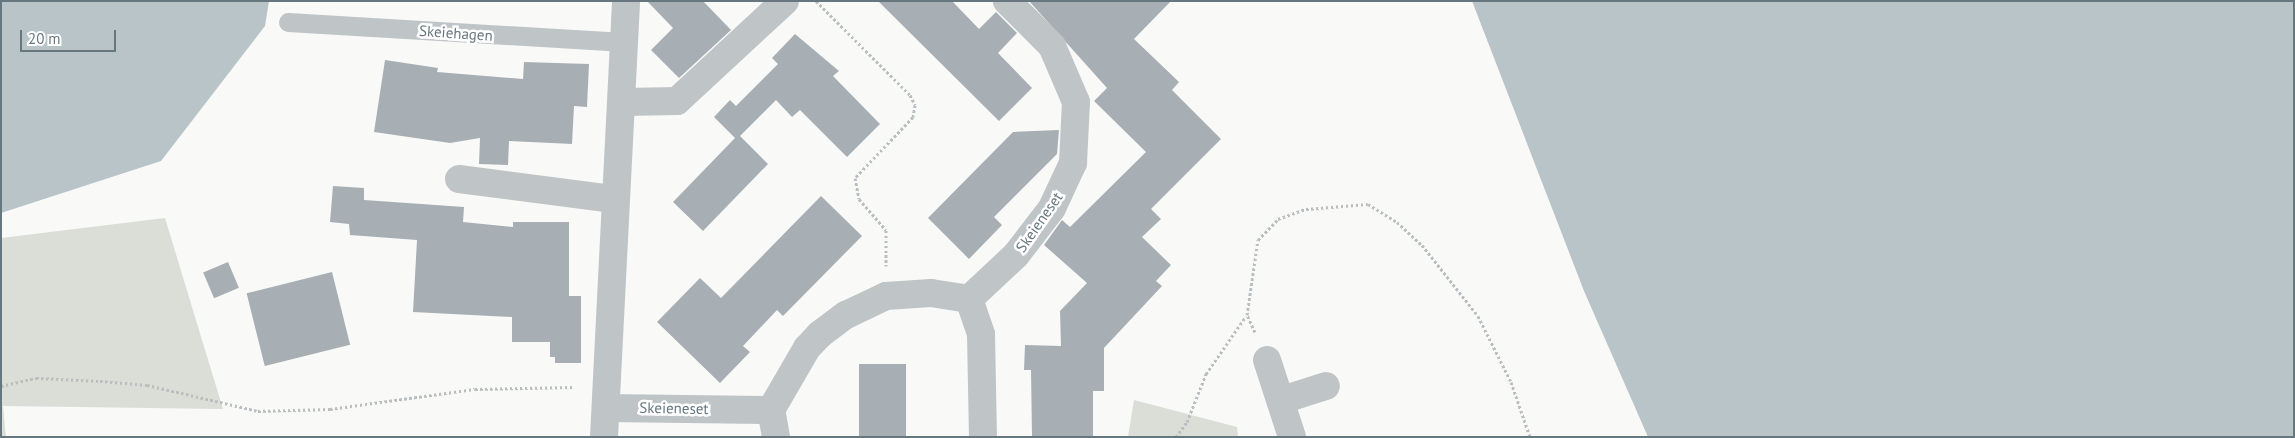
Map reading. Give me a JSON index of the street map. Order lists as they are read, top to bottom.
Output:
{
  "streets": {
    "street": ["Skeieneset"],
    "lane": ["Skeiehagen"]
  },
  "scale_bar": "20 m"
}
